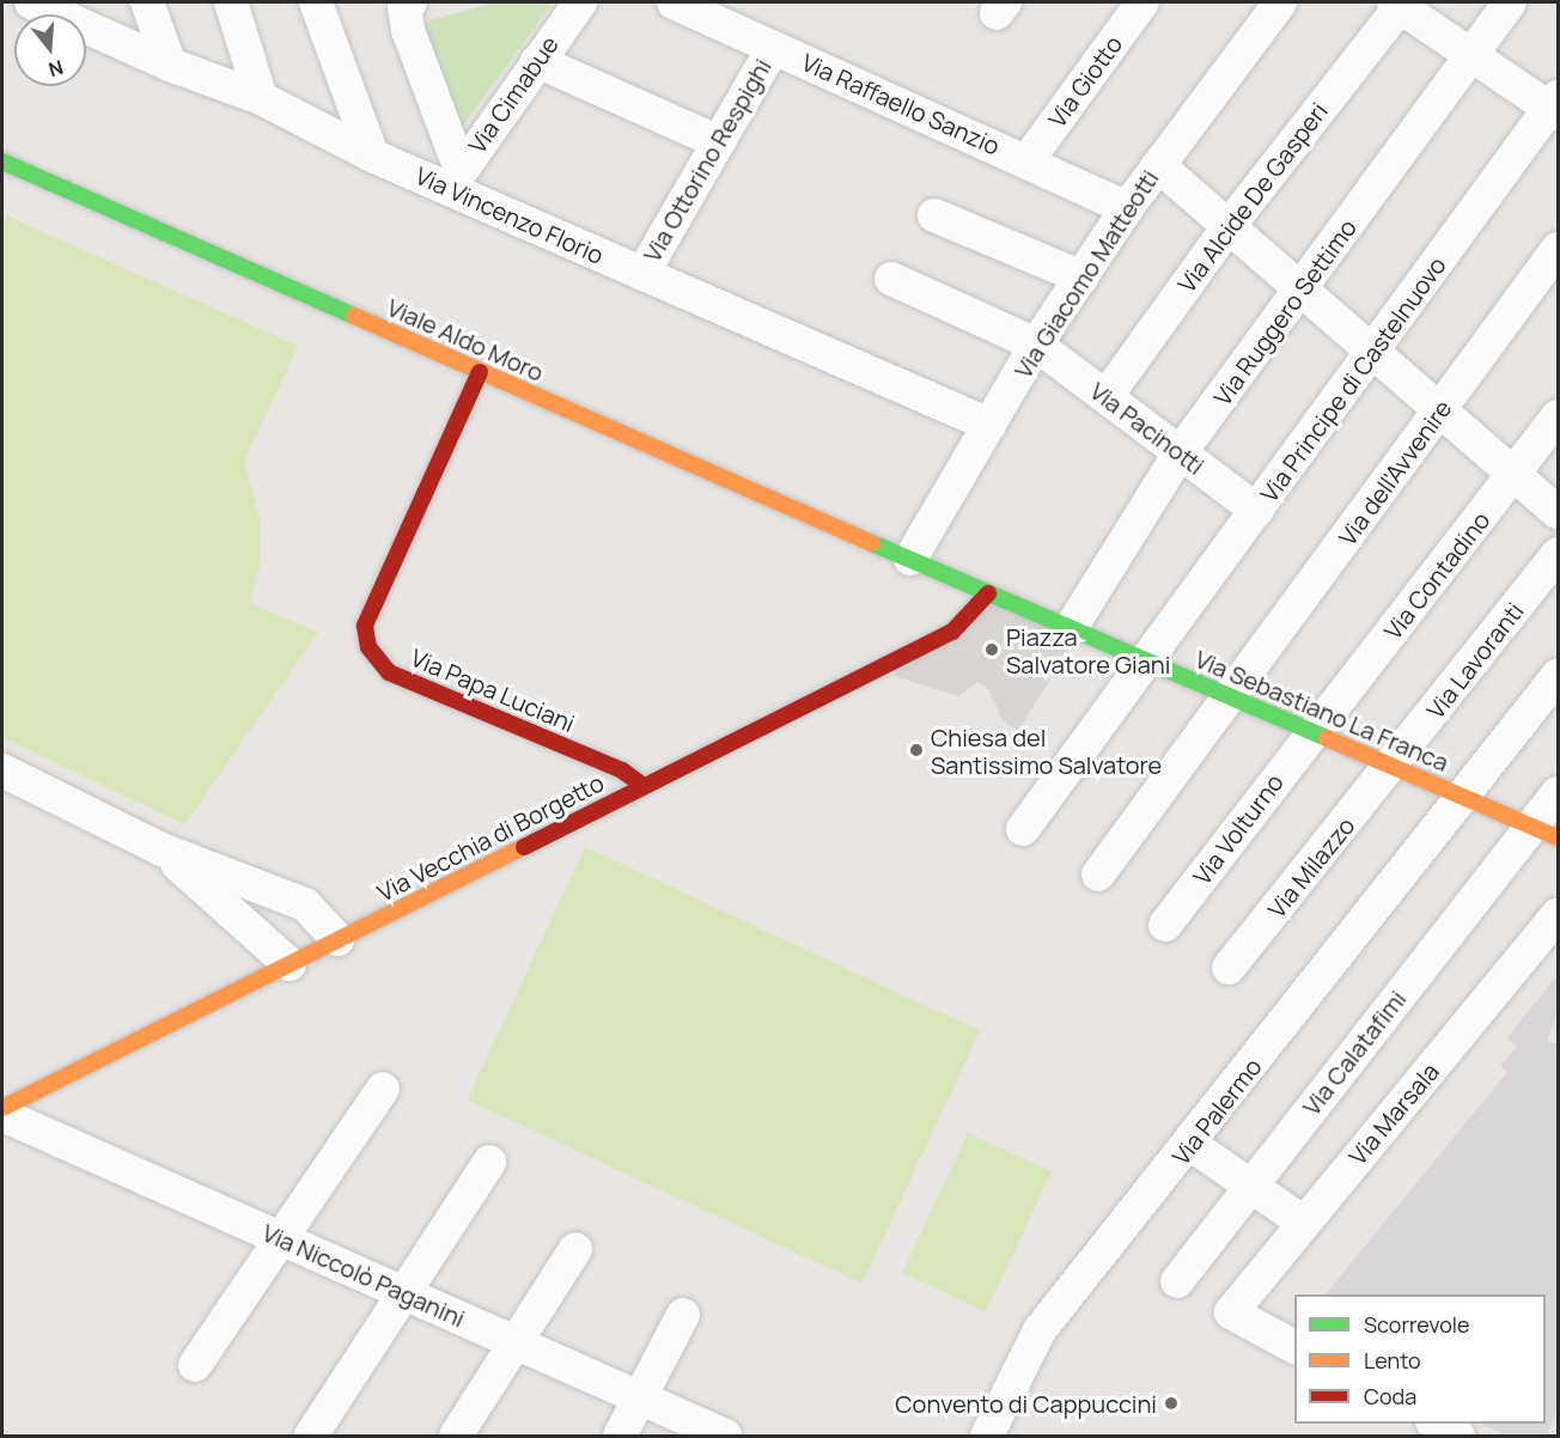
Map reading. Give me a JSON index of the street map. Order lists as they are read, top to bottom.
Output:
{
  "streets": {
    "main road": [
      "Viale Aldo Moro",
      "Via Papa Luciani",
      "Via Sebastiano La Franca",
      "Via Vecchia di Borgetto"
    ],
    "street": [
      "Via Giotto",
      "Via Cimabue",
      "Via Raffaello Sanzio",
      "Via Ottorino Respighi",
      "Via Alcide De Gasperi",
      "Via Vincenzo Florio",
      "Via Giacomo Matteotti",
      "Via Ruggero Settimo",
      "Via Principe di Castelnuovo",
      "Via Pacinotti",
      "Via dell'Avvenire",
      "Via Contadino",
      "Via Lavoranti",
      "Via Volturno",
      "Via Milazzo",
      "Via Calatafimi",
      "Via Palermo",
      "Via Marsala",
      "Via Niccolò Paganini"
    ]
  },
  "crossings": [
    ["Via Giotto", "Via Raffaello Sanzio"],
    ["Via Cimabue", "Via Vincenzo Florio"],
    ["Via Raffaello Sanzio", "Via Ottorino Respighi"],
    ["Via Raffaello Sanzio", "Via Giacomo Matteotti"],
    ["Via Ottorino Respighi", "Via Vincenzo Florio"],
    ["Via Alcide De Gasperi", "Via Pacinotti"],
    ["Via Vincenzo Florio", "Via Giacomo Matteotti"],
    ["Via Giacomo Matteotti", "Viale Aldo Moro"],
    ["Via Giacomo Matteotti", "Via Pacinotti"],
    ["Via Giacomo Matteotti", "Via Sebastiano La Franca"],
    ["Via Ruggero Settimo", "Via Pacinotti"],
    ["Via Ruggero Settimo", "Via Sebastiano La Franca"],
    ["Viale Aldo Moro", "Via Papa Luciani"],
    ["Viale Aldo Moro", "Via Sebastiano La Franca"],
    ["Via Principe di Castelnuovo", "Via Pacinotti"],
    ["Via Principe di Castelnuovo", "Via Sebastiano La Franca"],
    ["Via dell'Avvenire", "Via Sebastiano La Franca"],
    ["Via Contadino", "Via Sebastiano La Franca"],
    ["Via Contadino", "Via Volturno"],
    ["Via Lavoranti", "Via Sebastiano La Franca"],
    ["Via Lavoranti", "Via Milazzo"],
    ["Via Papa Luciani", "Via Vecchia di Borgetto"],
    ["Via Sebastiano La Franca", "Via Volturno"],
    ["Via Sebastiano La Franca", "Via Vecchia di Borgetto"],
    ["Via Sebastiano La Franca", "Via Milazzo"],
    ["Via Sebastiano La Franca", "Via Calatafimi"],
    ["Via Sebastiano La Franca", "Via Palermo"]
  ],
  "places": ["Piazza Salvatore Giani", "Chiesa del Santissimo Salvatore", "Convento di Cappuccini"],
  "legend": ["Scorrevole", "Lento", "Coda"],
  "north": "bottom"
}
